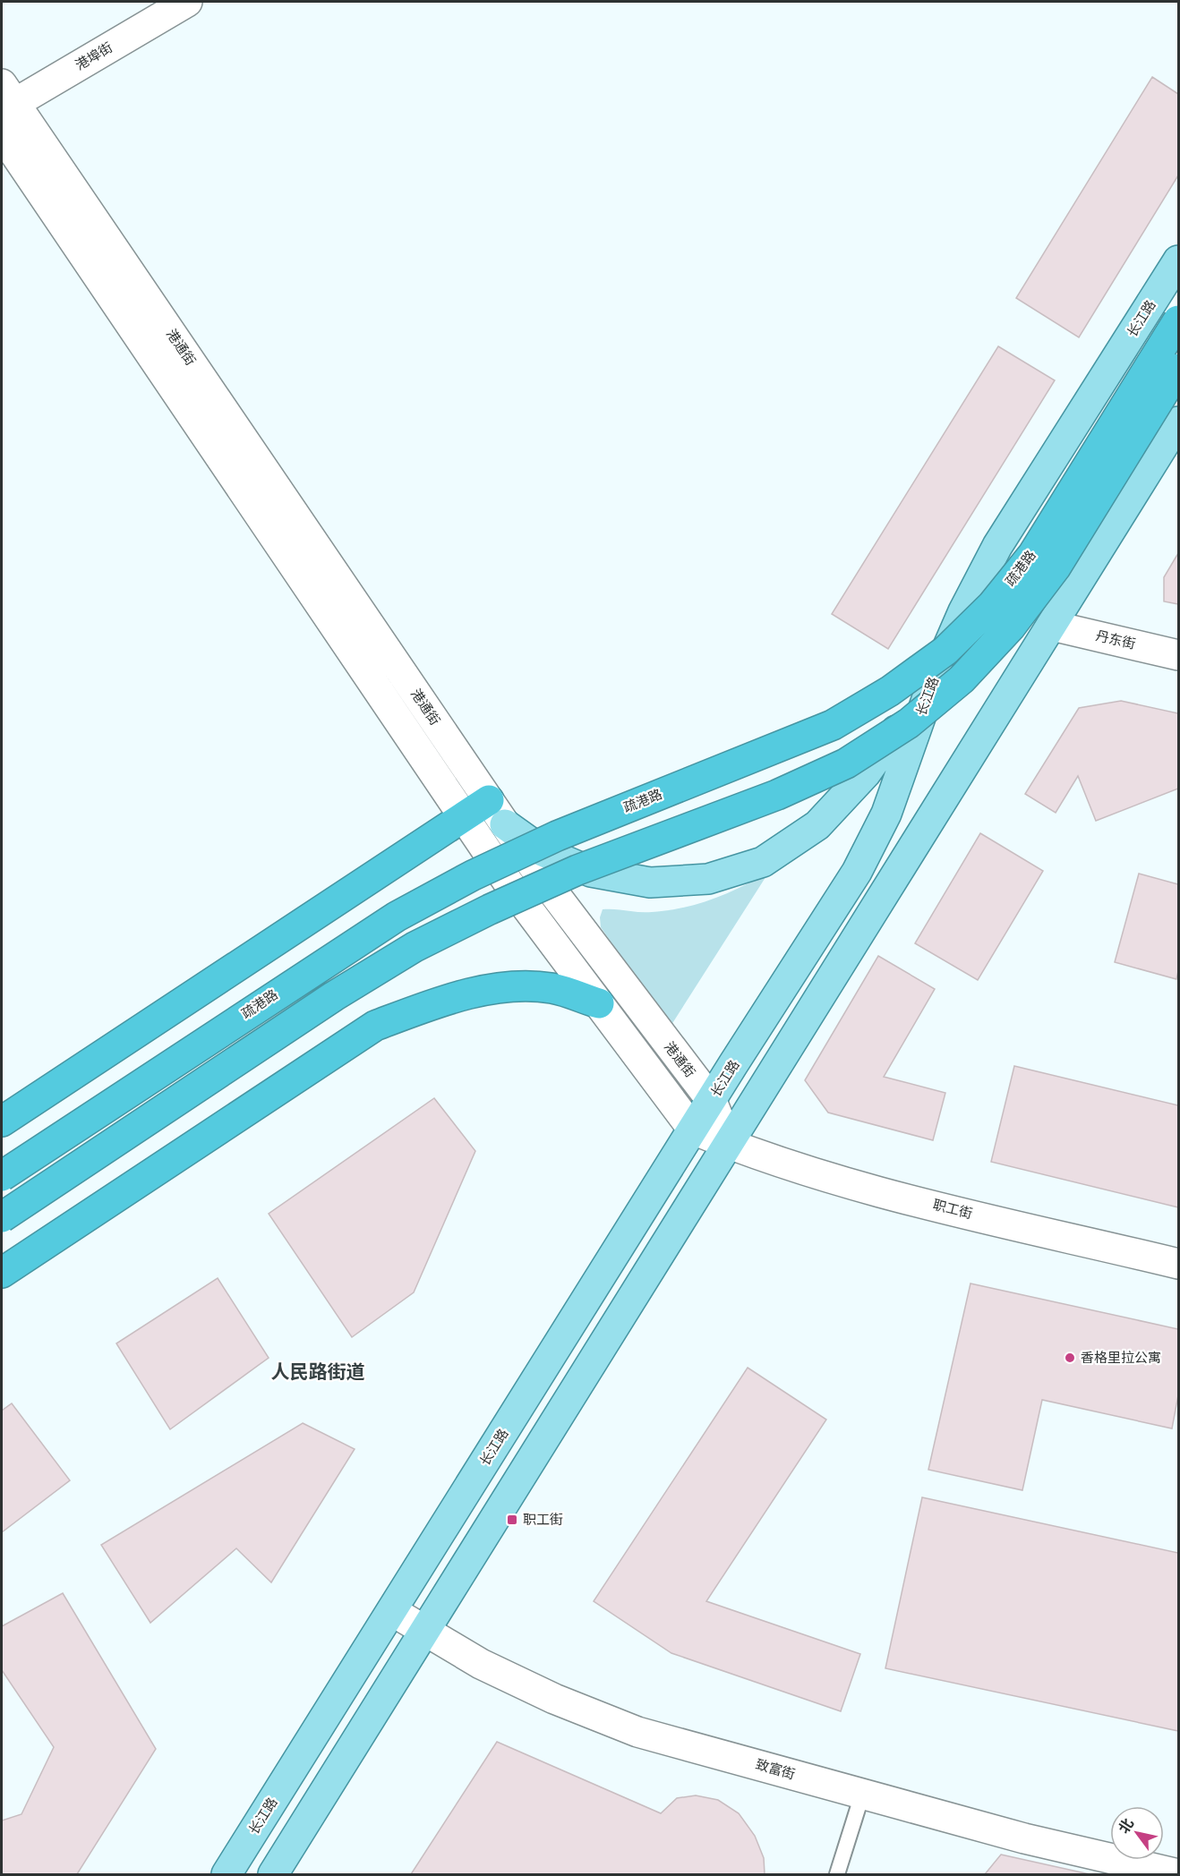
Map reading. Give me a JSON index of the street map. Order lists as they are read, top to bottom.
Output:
{
  "streets": {
    "highway": ["疏港路"],
    "main road": ["长江路"],
    "street": [
      "港埠街",
      "港通街",
      "丹东街",
      "职工街",
      "致富街"
    ]
  },
  "crossings": [
    ["港埠街", "港通街"],
    ["长江路", "港通街"],
    ["长江路", "致富街"],
    ["港通街", "职工街"]
  ],
  "districts": ["人民路街道"],
  "places": {
    "other": ["香格里拉公寓"],
    "transit": ["职工街"]
  },
  "north": "top left"
}
